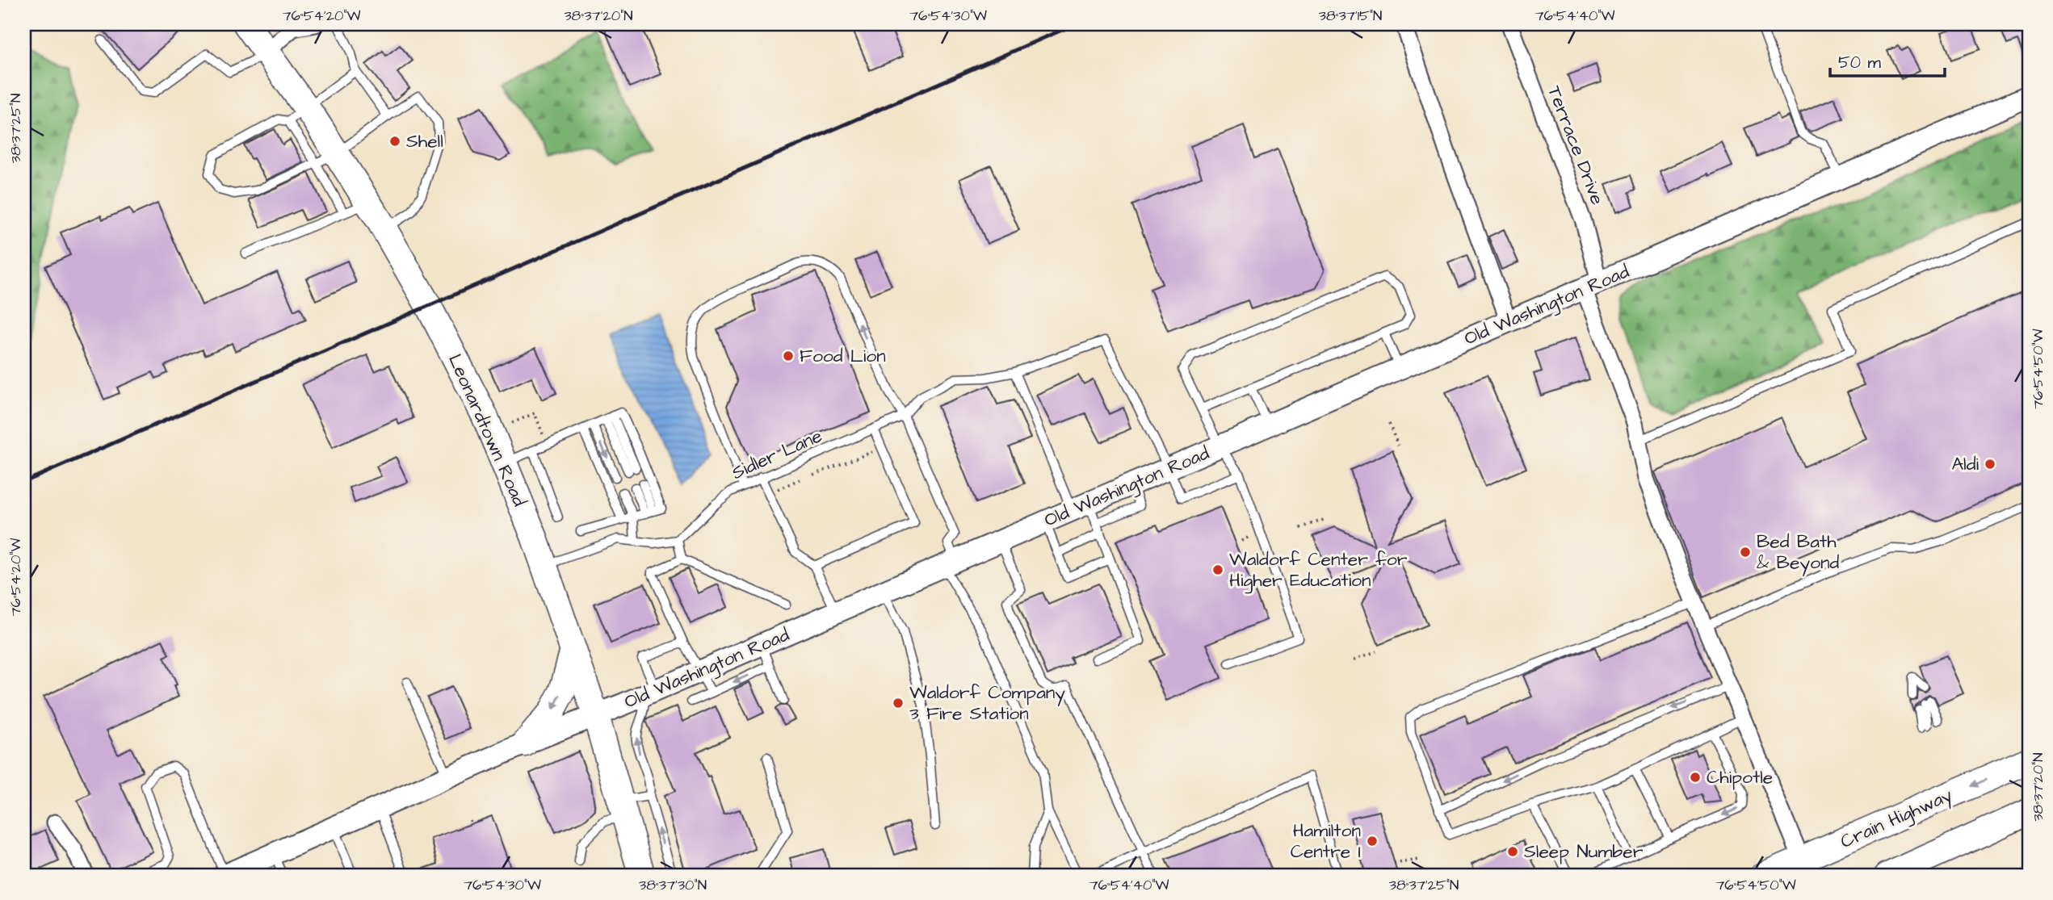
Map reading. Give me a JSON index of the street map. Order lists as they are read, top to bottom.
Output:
{
  "streets": {
    "highway": ["Leonardtown Road", "Crain Highway"],
    "main road": ["Old Washington Road"],
    "street": ["Terrace Drive"],
    "lane": ["Sidler Lane"]
  },
  "crossings": [
    ["Terrace Drive", "Old Washington Road"],
    ["Terrace Drive", "Crain Highway"],
    ["Old Washington Road", "Leonardtown Road"]
  ],
  "places": [
    "Shell",
    "Food Lion",
    "Aldi",
    "Bed Bath & Beyond",
    "Waldorf Center for Higher Education",
    "Waldorf Company 3 Fire Station",
    "Chipotle",
    "Hamilton Centre I",
    "Sleep Number"
  ],
  "scale_bar": "50 m",
  "coordinates": [
    "76°54'20\"W",
    "38°37'20\"N",
    "76°54'30\"W",
    "38°37'15\"N",
    "76°54'40\"W",
    "38°37'25\"N",
    "76°54'50\"W",
    "38°37'30\"N"
  ]
}
